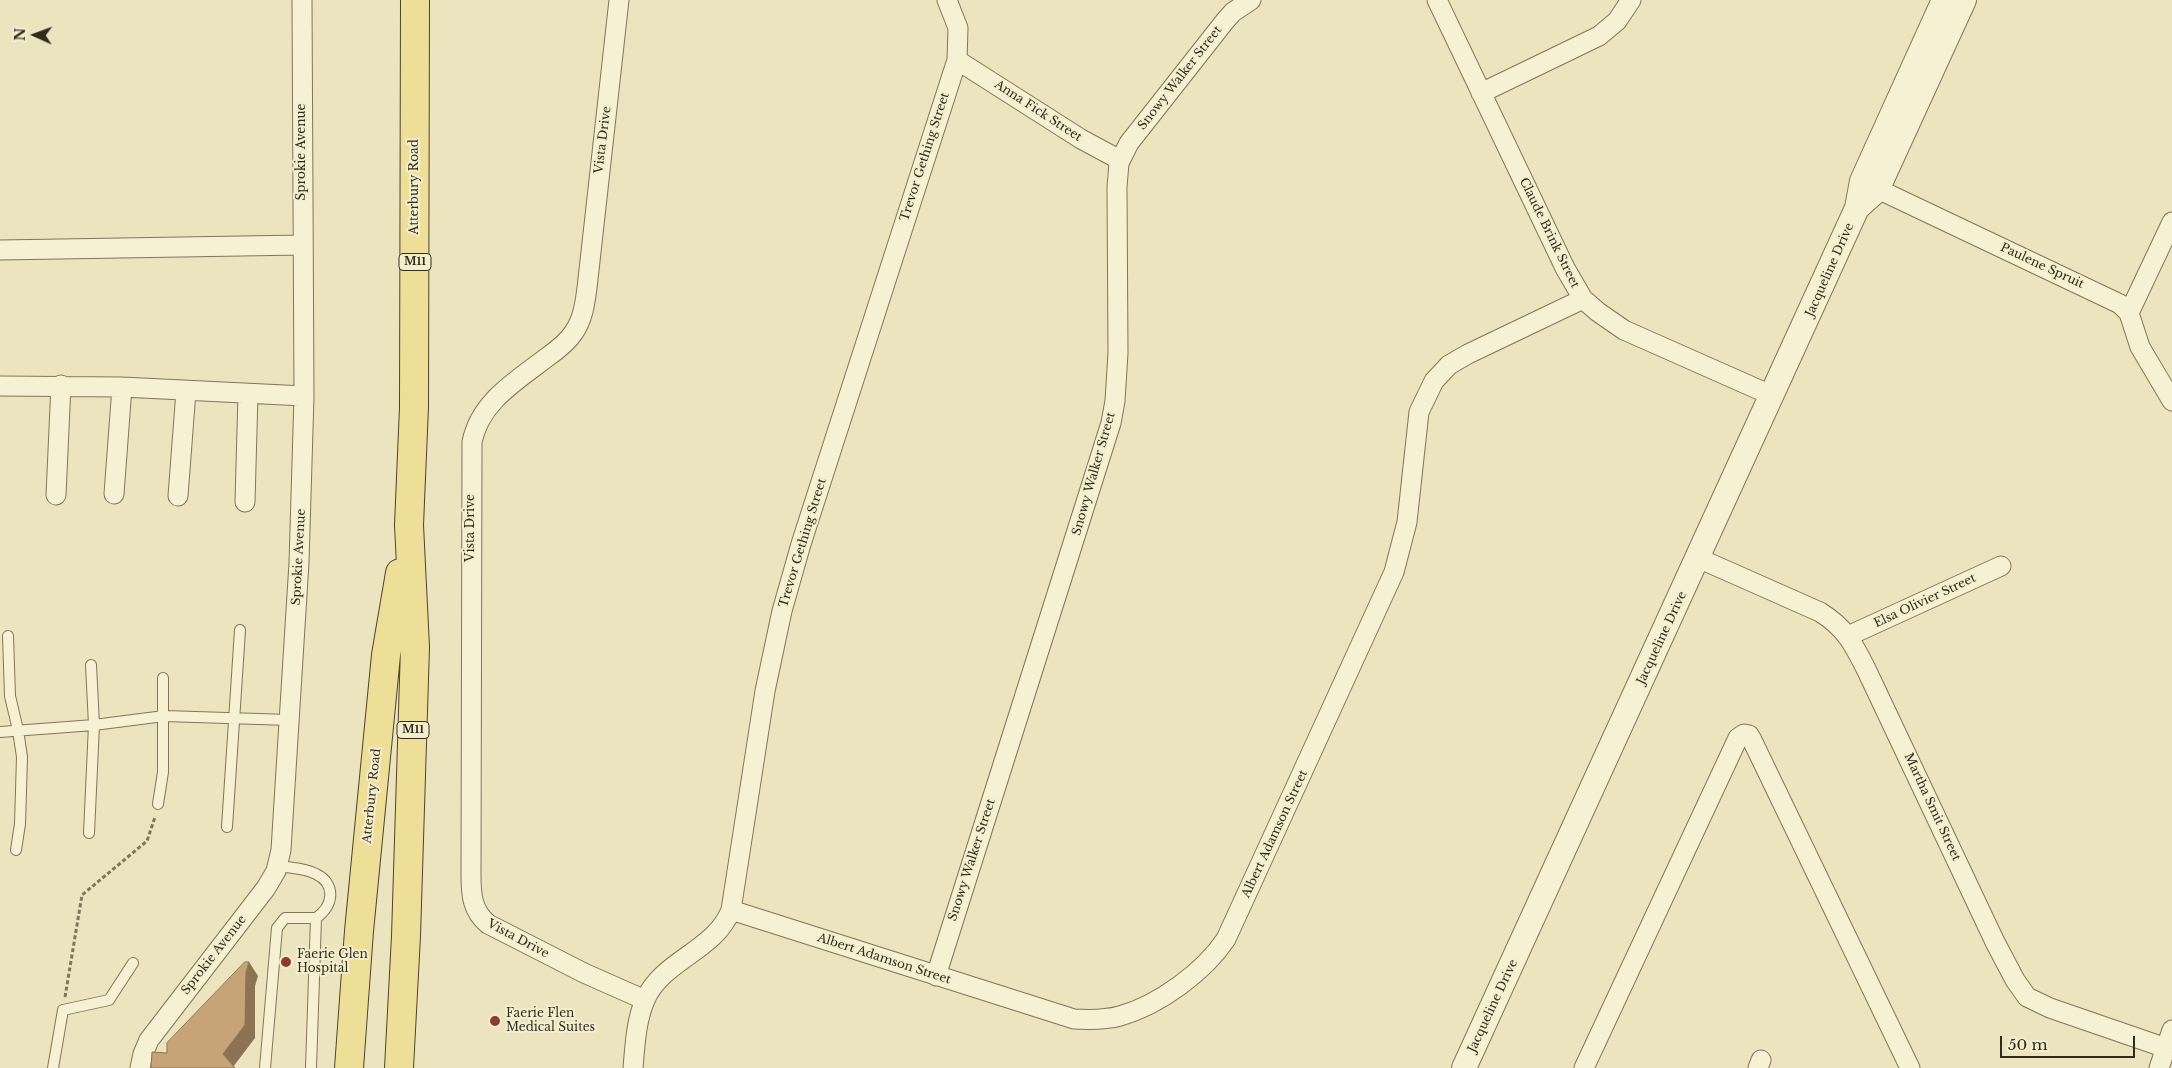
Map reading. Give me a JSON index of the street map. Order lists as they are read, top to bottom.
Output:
{
  "streets": {
    "main road": ["Atterbury Road", "M11"],
    "street": [
      "Snowy Walker Street",
      "Anna Fick Street",
      "Vista Drive",
      "Sprokie Avenue",
      "Trevor Gething Street",
      "Claude Brink Street",
      "Paulene Spruit",
      "Jacqueline Drive",
      "Elsa Olivier Street",
      "Martha Smit Street",
      "Albert Adamson Street"
    ]
  },
  "crossings": [
    ["Snowy Walker Street", "Anna Fick Street"],
    ["Snowy Walker Street", "Albert Adamson Street"],
    ["Anna Fick Street", "Trevor Gething Street"],
    ["Vista Drive", "Trevor Gething Street"],
    ["Trevor Gething Street", "Albert Adamson Street"],
    ["Claude Brink Street", "Jacqueline Drive"],
    ["Claude Brink Street", "Albert Adamson Street"],
    ["Paulene Spruit", "Jacqueline Drive"],
    ["Jacqueline Drive", "Martha Smit Street"],
    ["Elsa Olivier Street", "Martha Smit Street"]
  ],
  "places": ["Faerie Glen Hospital", "Faerie Flen Medical Suites"],
  "scale_bar": "50 m",
  "north": "left"
}
